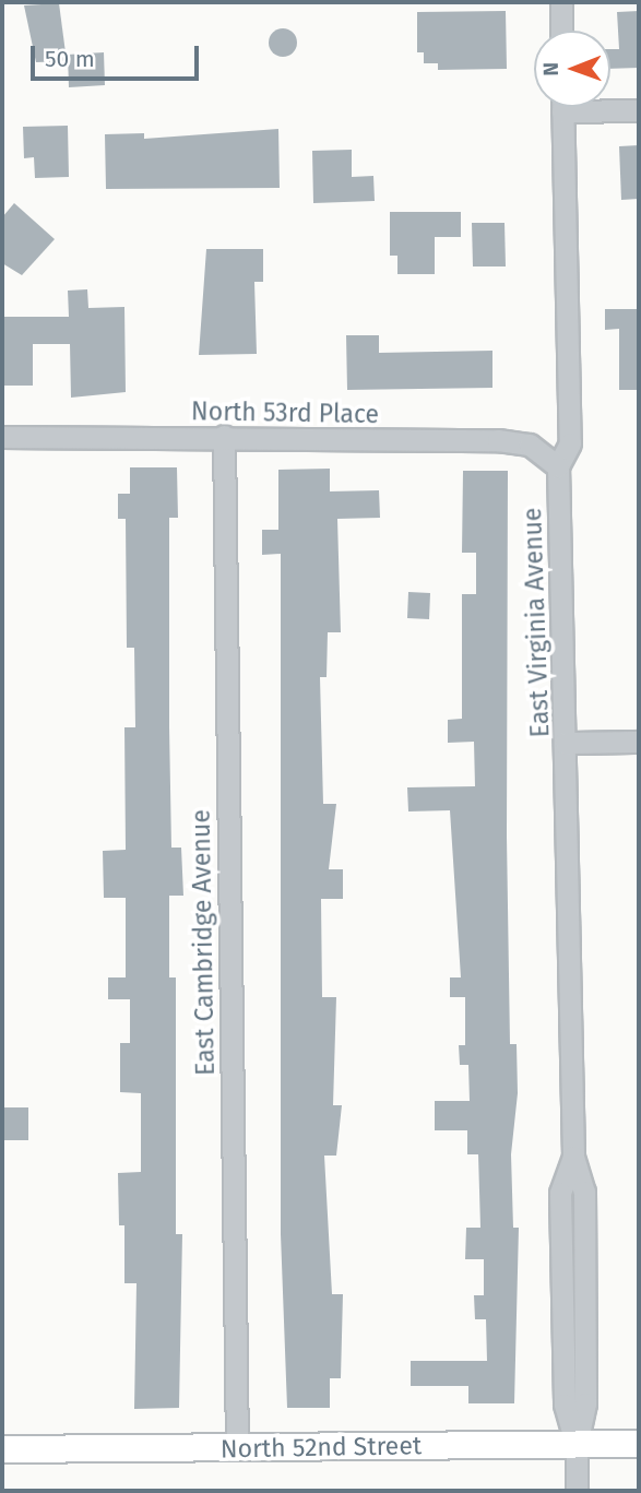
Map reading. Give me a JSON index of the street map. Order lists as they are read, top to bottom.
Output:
{
  "streets": {
    "main road": ["North 52nd Street"],
    "street": ["North 53rd Place", "East Virginia Avenue", "East Cambridge Avenue"]
  },
  "crossings": [
    ["North 53rd Place", "East Virginia Avenue"],
    ["North 53rd Place", "East Cambridge Avenue"],
    ["East Virginia Avenue", "North 52nd Street"],
    ["East Cambridge Avenue", "North 52nd Street"]
  ],
  "scale_bar": "50 m",
  "north": "left"
}
